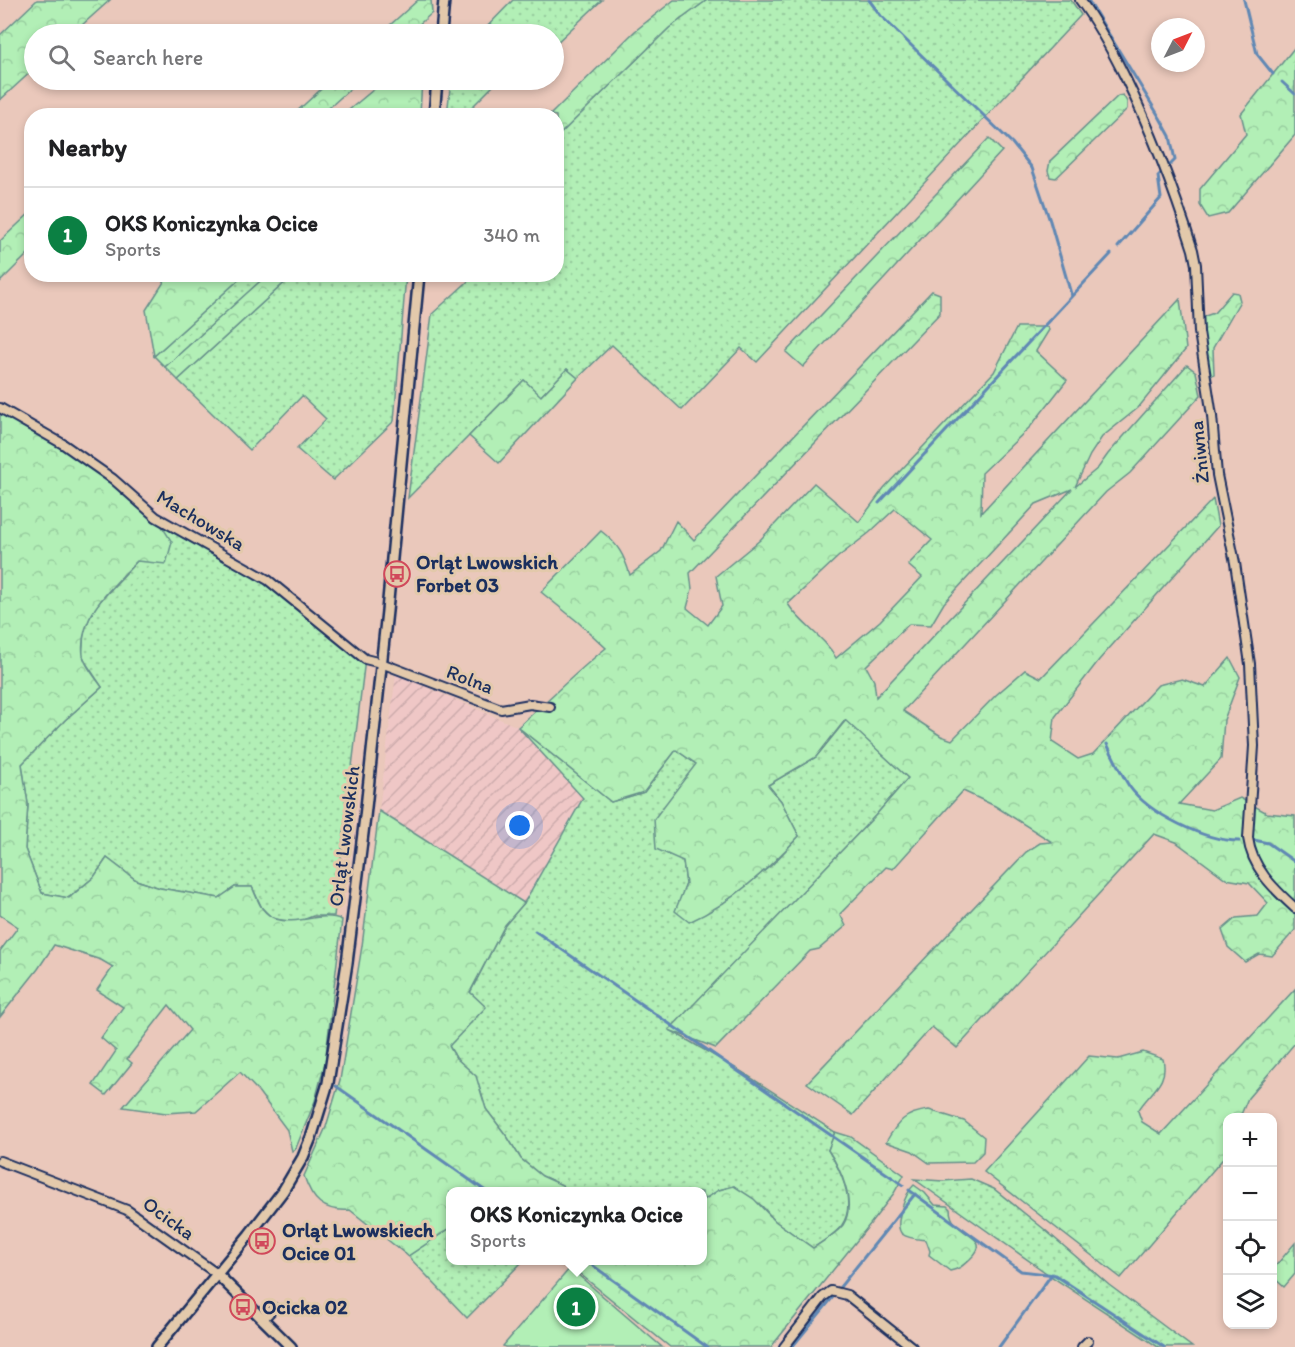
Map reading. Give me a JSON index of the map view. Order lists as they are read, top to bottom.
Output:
{
  "streets": {
    "street": [
      "Żniwna",
      "Machowska",
      "Rolna",
      "Orląt Lwowskich",
      "Ocicka"
    ]
  },
  "crossings": [
    ["Machowska", "Rolna"],
    ["Machowska", "Orląt Lwowskich"],
    ["Rolna", "Orląt Lwowskich"],
    ["Orląt Lwowskich", "Ocicka"]
  ],
  "places": {
    "bus stop": ["Orląt Lwowskich Forbet 03", "Orląt Lwowskiech Ocice 01", "Ocicka 02"]
  },
  "north": "top right",
  "page": {
    "search": "Search here",
    "heading": "Nearby",
    "list": [
      {
        "mark": "1",
        "name": "OKS Koniczynka Ocice",
        "note": "Sports",
        "value": "340 m"
      }
    ],
    "map_buttons": ["+", "−"],
    "popup": ["OKS Koniczynka Ocice", "Sports"],
    "pins": "1"
  }
}
